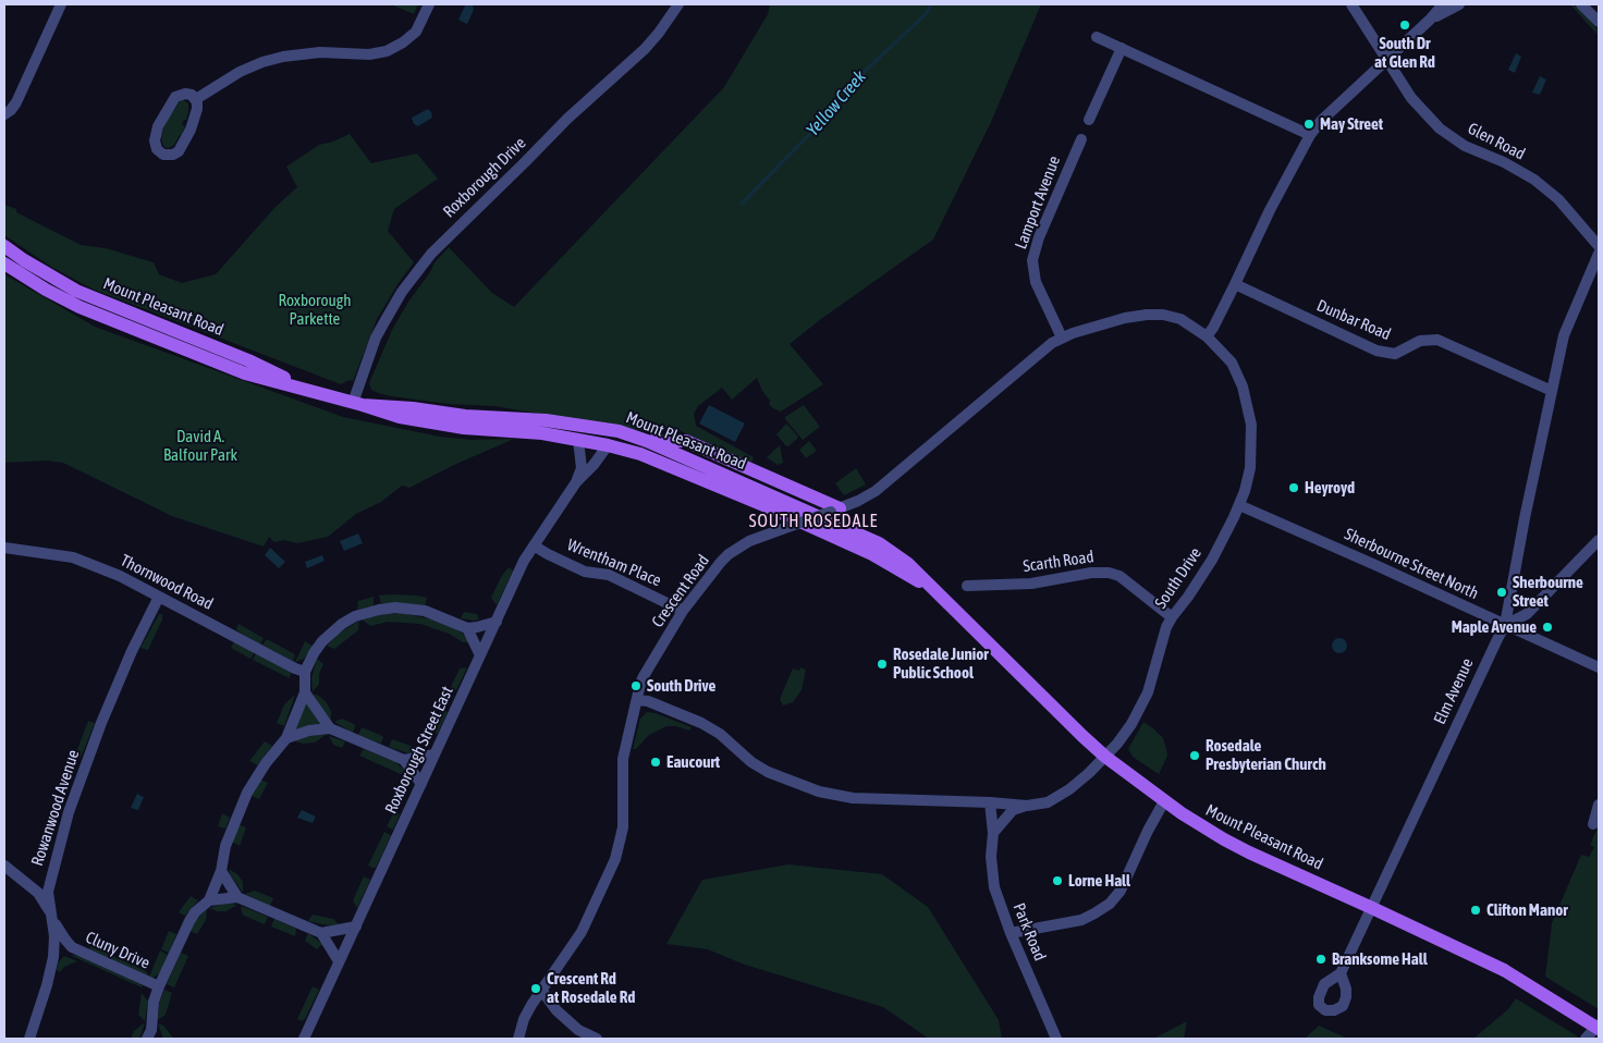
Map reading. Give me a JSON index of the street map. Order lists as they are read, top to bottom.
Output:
{
  "streets": {
    "main road": ["Mount Pleasant Road"],
    "street": [
      "Glen Road",
      "Roxborough Drive",
      "Lamport Avenue",
      "Dunbar Road",
      "Scarth Road",
      "Wrentham Place",
      "Sherbourne Street North",
      "South Drive",
      "Thornwood Road",
      "Crescent Road",
      "Elm Avenue",
      "Roxborough Street East",
      "Rowanwood Avenue",
      "Park Road",
      "Cluny Drive"
    ]
  },
  "crossings": [
    ["Roxborough Drive", "Mount Pleasant Road"],
    ["Lamport Avenue", "Crescent Road"],
    ["Mount Pleasant Road", "South Drive"],
    ["Mount Pleasant Road", "Elm Avenue"],
    ["Mount Pleasant Road", "Roxborough Street East"],
    ["Dunbar Road", "Elm Avenue"],
    ["Scarth Road", "South Drive"],
    ["Wrentham Place", "Crescent Road"],
    ["Wrentham Place", "Roxborough Street East"],
    ["Sherbourne Street North", "South Drive"],
    ["Sherbourne Street North", "Elm Avenue"],
    ["South Drive", "Crescent Road"],
    ["South Drive", "Park Road"],
    ["Thornwood Road", "Roxborough Street East"],
    ["Thornwood Road", "Rowanwood Avenue"],
    ["Rowanwood Avenue", "Cluny Drive"]
  ],
  "districts": ["SOUTH ROSEDALE"],
  "water": ["Yellow Creek"],
  "parks": ["Roxborough Parkette", "David A. Balfour Park"],
  "places": [
    "South Dr at Glen Rd",
    "May Street",
    "Heyroyd",
    "Sherbourne Street",
    "Maple Avenue",
    "Rosedale Junior Public School",
    "South Drive",
    "Rosedale Presbyterian Church",
    "Eaucourt",
    "Lorne Hall",
    "Clifton Manor",
    "Branksome Hall",
    "Crescent Rd at Rosedale Rd"
  ]
}
